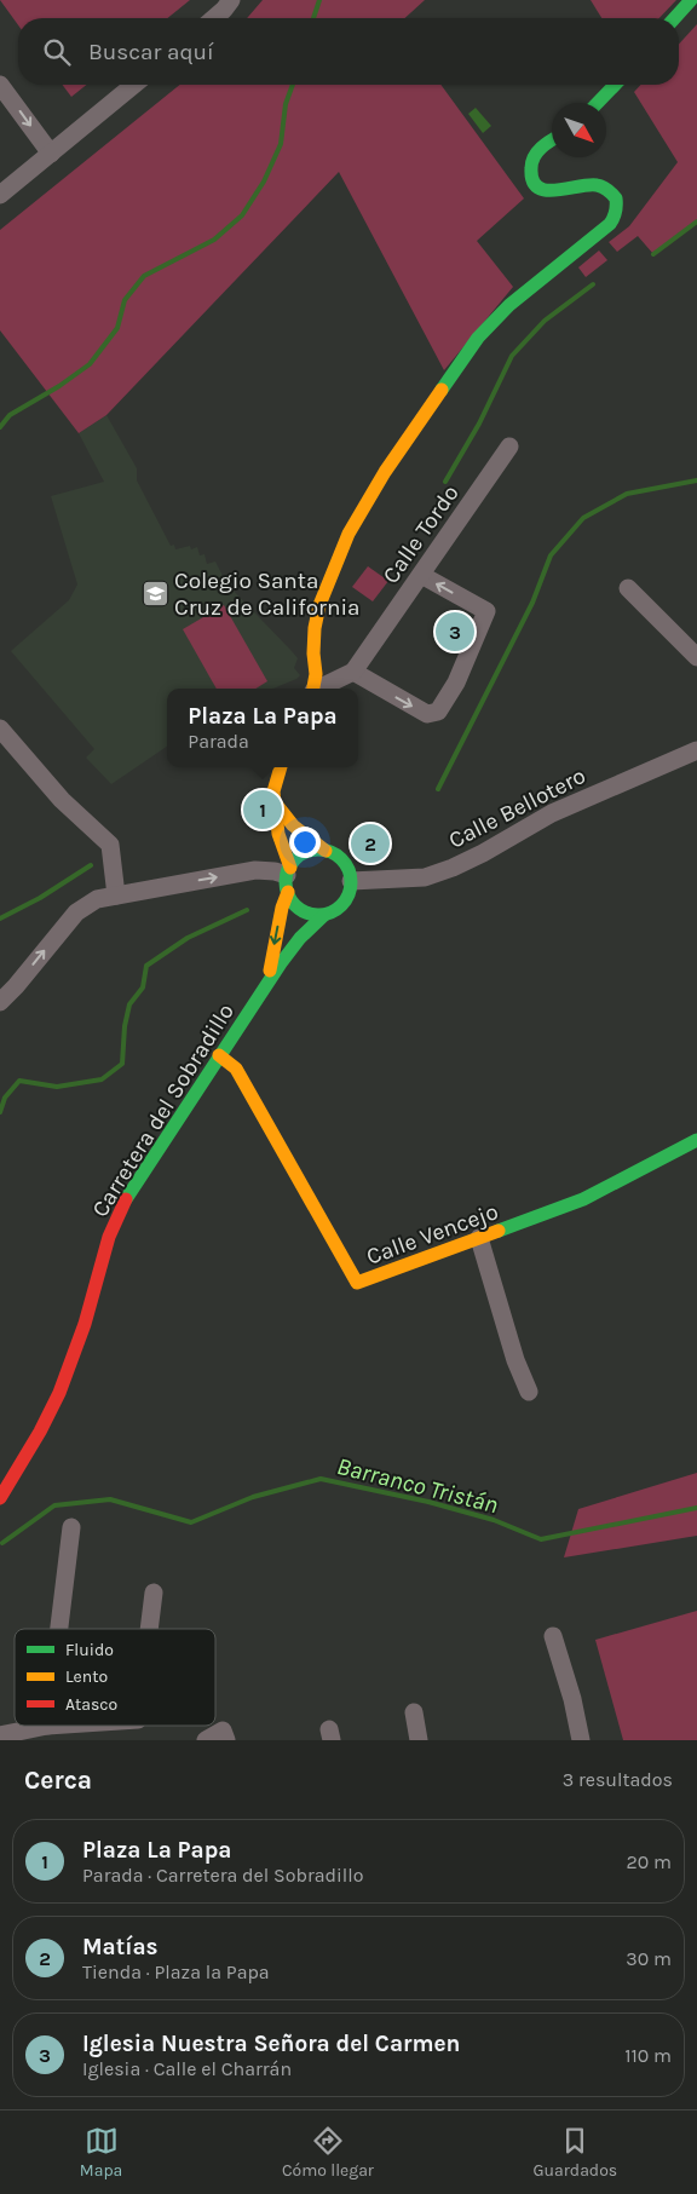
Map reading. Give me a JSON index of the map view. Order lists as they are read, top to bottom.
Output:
{
  "streets": {
    "main road": ["Carretera del Sobradillo", "Calle Vencejo"],
    "street": ["Calle Tordo", "Calle Bellotero"]
  },
  "crossings": [
    ["Calle Bellotero", "Carretera del Sobradillo"],
    ["Carretera del Sobradillo", "Calle Vencejo"]
  ],
  "water": ["Barranco Tristán"],
  "places": {
    "school or university": ["Colegio Santa Cruz de California"]
  },
  "legend": ["Fluido", "Lento", "Atasco"],
  "north": "bottom right",
  "page": {
    "search": "Buscar aquí",
    "pins": ["3", "1", "2"],
    "popup": ["Plaza La Papa", "Parada"],
    "heading": ["Cerca", "3 resultados"],
    "list": [
      {
        "mark": "1",
        "name": "Plaza La Papa",
        "note": "Parada · Carretera del Sobradillo",
        "value": "20 m"
      },
      {
        "mark": "2",
        "name": "Matías",
        "note": "Tienda · Plaza la Papa",
        "value": "30 m"
      },
      {
        "mark": "3",
        "name": "Iglesia Nuestra Señora del Carmen",
        "note": "Iglesia · Calle el Charrán",
        "value": "110 m"
      }
    ],
    "nav": ["Mapa", "Cómo llegar", "Guardados"]
  }
}
